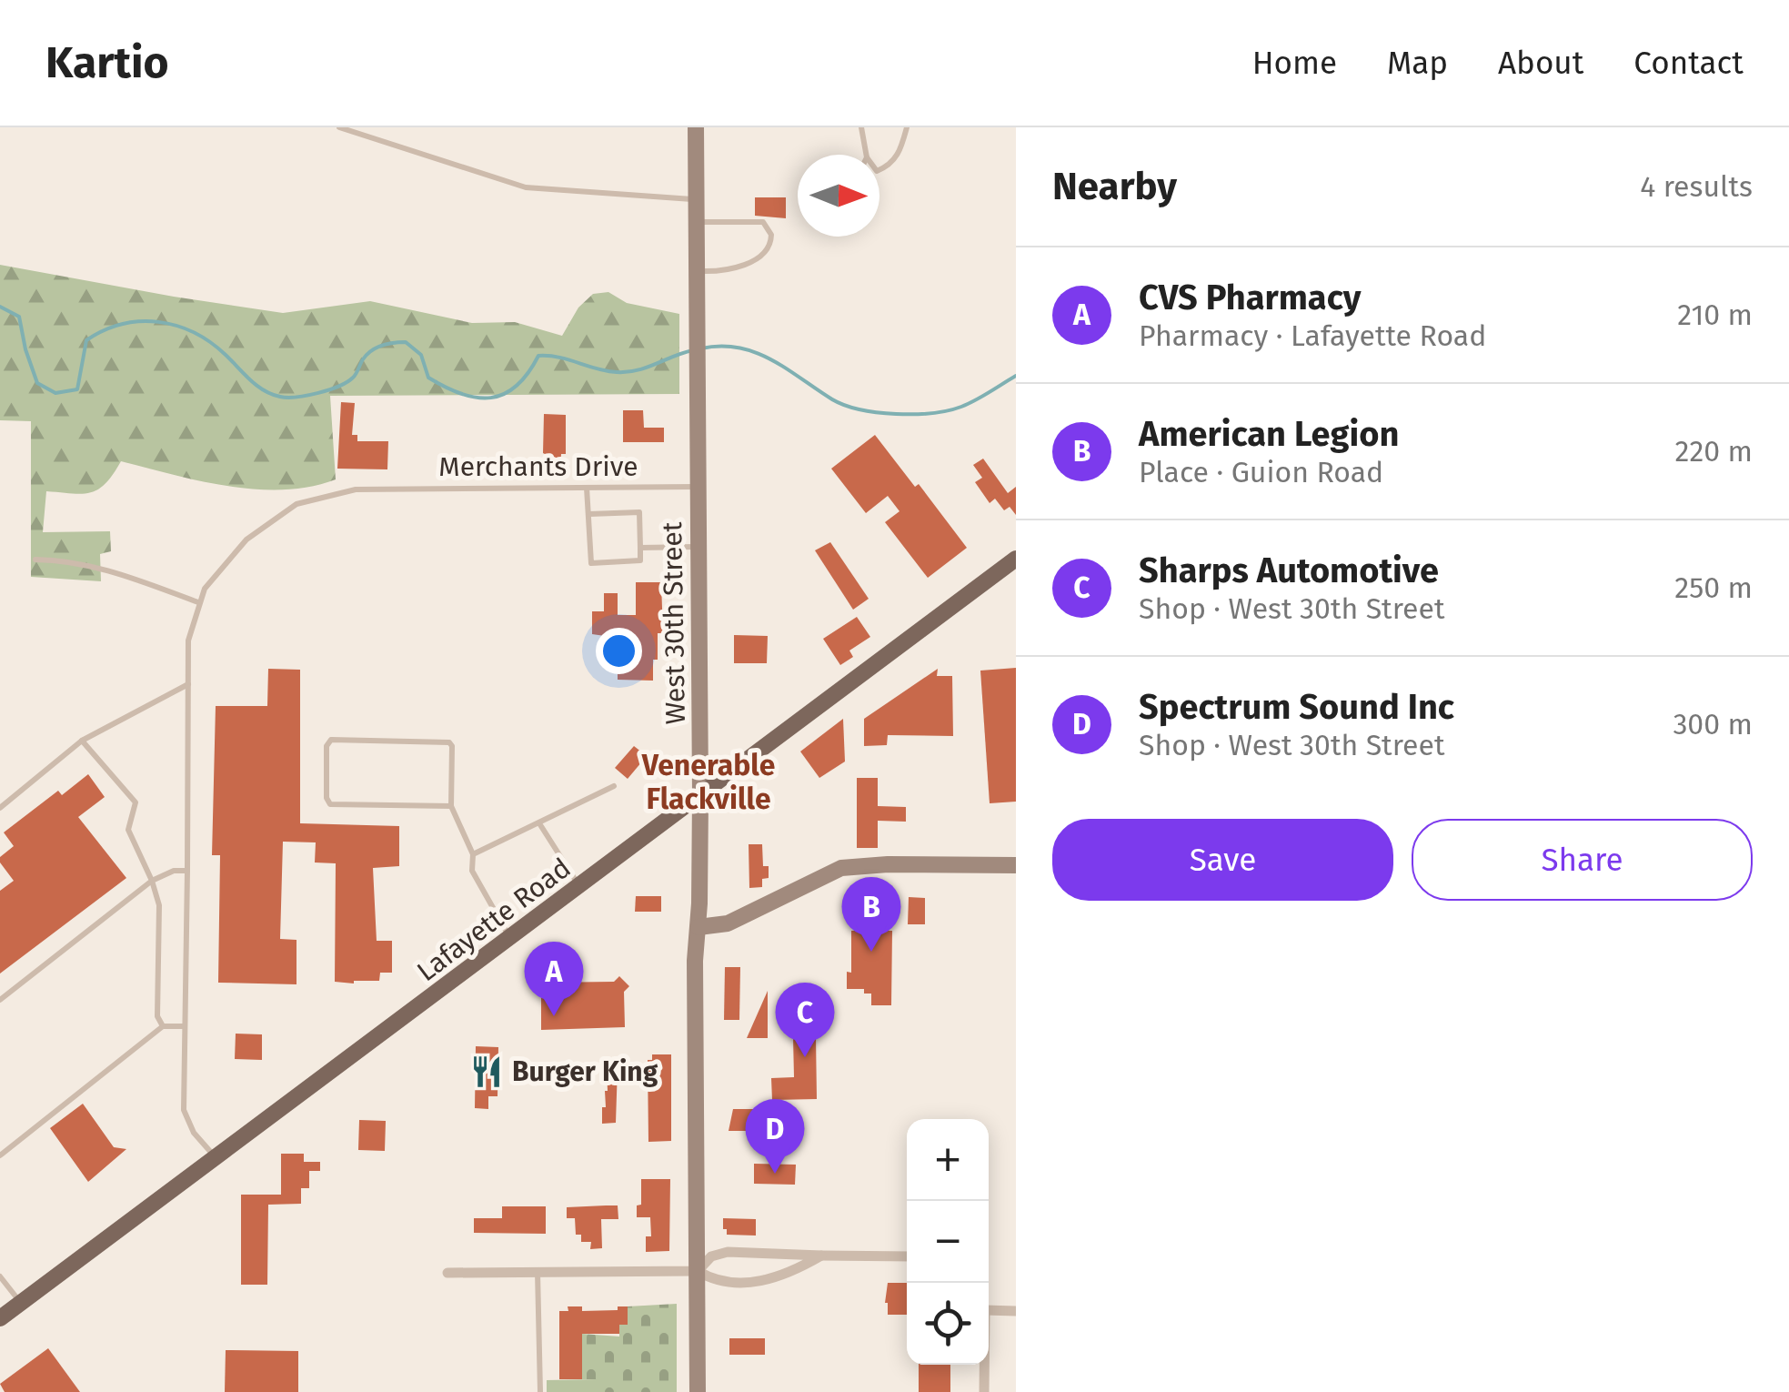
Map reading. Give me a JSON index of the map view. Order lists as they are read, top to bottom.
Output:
{
  "streets": {
    "main road": ["West 30th Street", "Lafayette Road"],
    "lane": ["Merchants Drive"]
  },
  "crossings": [
    ["Merchants Drive", "West 30th Street"],
    ["West 30th Street", "Lafayette Road"]
  ],
  "districts": ["Venerable Flackville"],
  "places": {
    "restaurant": ["Burger King"]
  },
  "north": "right",
  "page": {
    "header": "Kartio",
    "nav": [
      "Home",
      "Map",
      "About",
      "Contact"
    ],
    "heading": ["Nearby", "4 results"],
    "list": [
      {
        "mark": "A",
        "name": "CVS Pharmacy",
        "note": "Pharmacy · Lafayette Road",
        "value": "210 m"
      },
      {
        "mark": "B",
        "name": "American Legion",
        "note": "Place · Guion Road",
        "value": "220 m"
      },
      {
        "mark": "C",
        "name": "Sharps Automotive",
        "note": "Shop · West 30th Street",
        "value": "250 m"
      },
      {
        "mark": "D",
        "name": "Spectrum Sound Inc",
        "note": "Shop · West 30th Street",
        "value": "300 m"
      }
    ],
    "buttons": ["Save", "Share"],
    "pins": [
      "B",
      "A",
      "C",
      "D"
    ],
    "map_buttons": ["+", "−"]
  }
}
